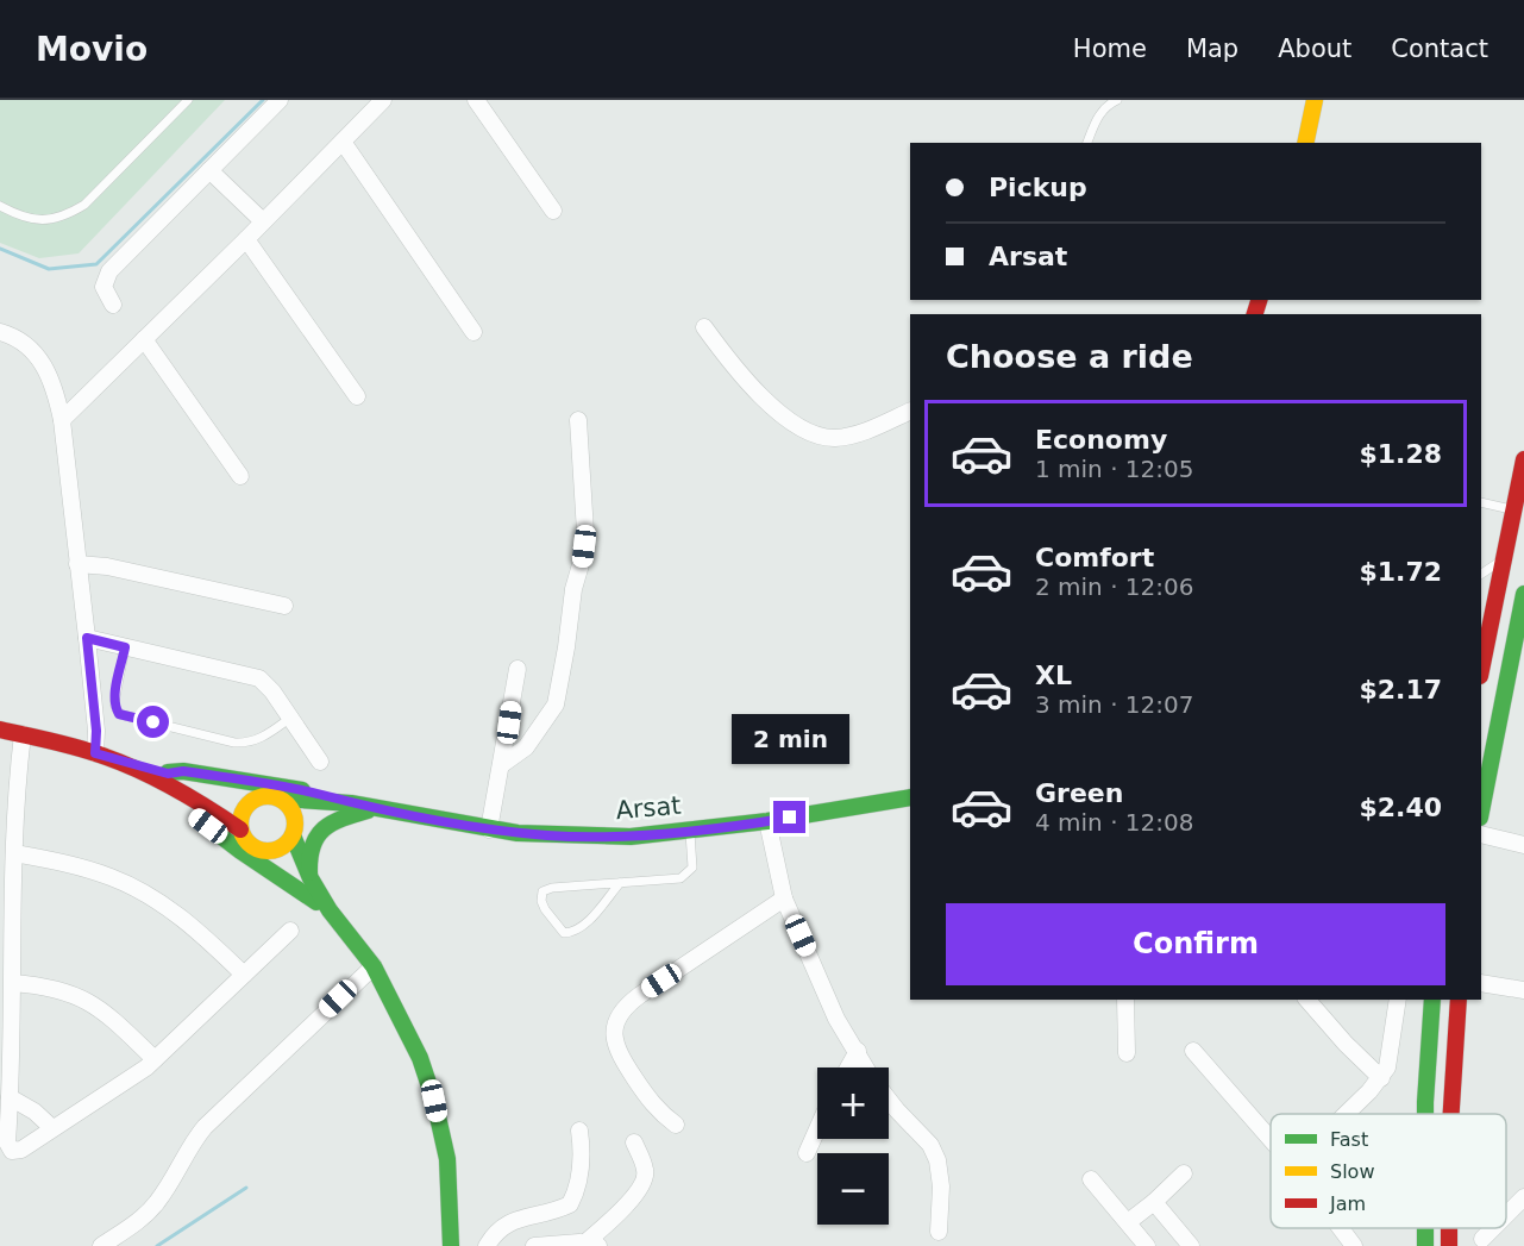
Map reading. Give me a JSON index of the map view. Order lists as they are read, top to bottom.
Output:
{
  "streets": {
    "main road": ["Arsat"]
  },
  "legend": ["Fast", "Slow", "Jam"],
  "page": {
    "header": "Movio",
    "nav": [
      "Home",
      "Map",
      "About",
      "Contact"
    ],
    "banner": ["Pickup", "Arsat"],
    "heading": "Choose a ride",
    "list": [
      {
        "name": "Economy",
        "note": "1 min · 12:05",
        "value": "$1.28"
      },
      {
        "name": "Comfort",
        "note": "2 min · 12:06",
        "value": "$1.72"
      },
      {
        "name": "XL",
        "note": "3 min · 12:07",
        "value": "$2.17"
      },
      {
        "name": "Green",
        "note": "4 min · 12:08",
        "value": "$2.40"
      }
    ],
    "bubble": "2 min",
    "buttons": "Confirm",
    "map_buttons": ["+", "−"]
  }
}
